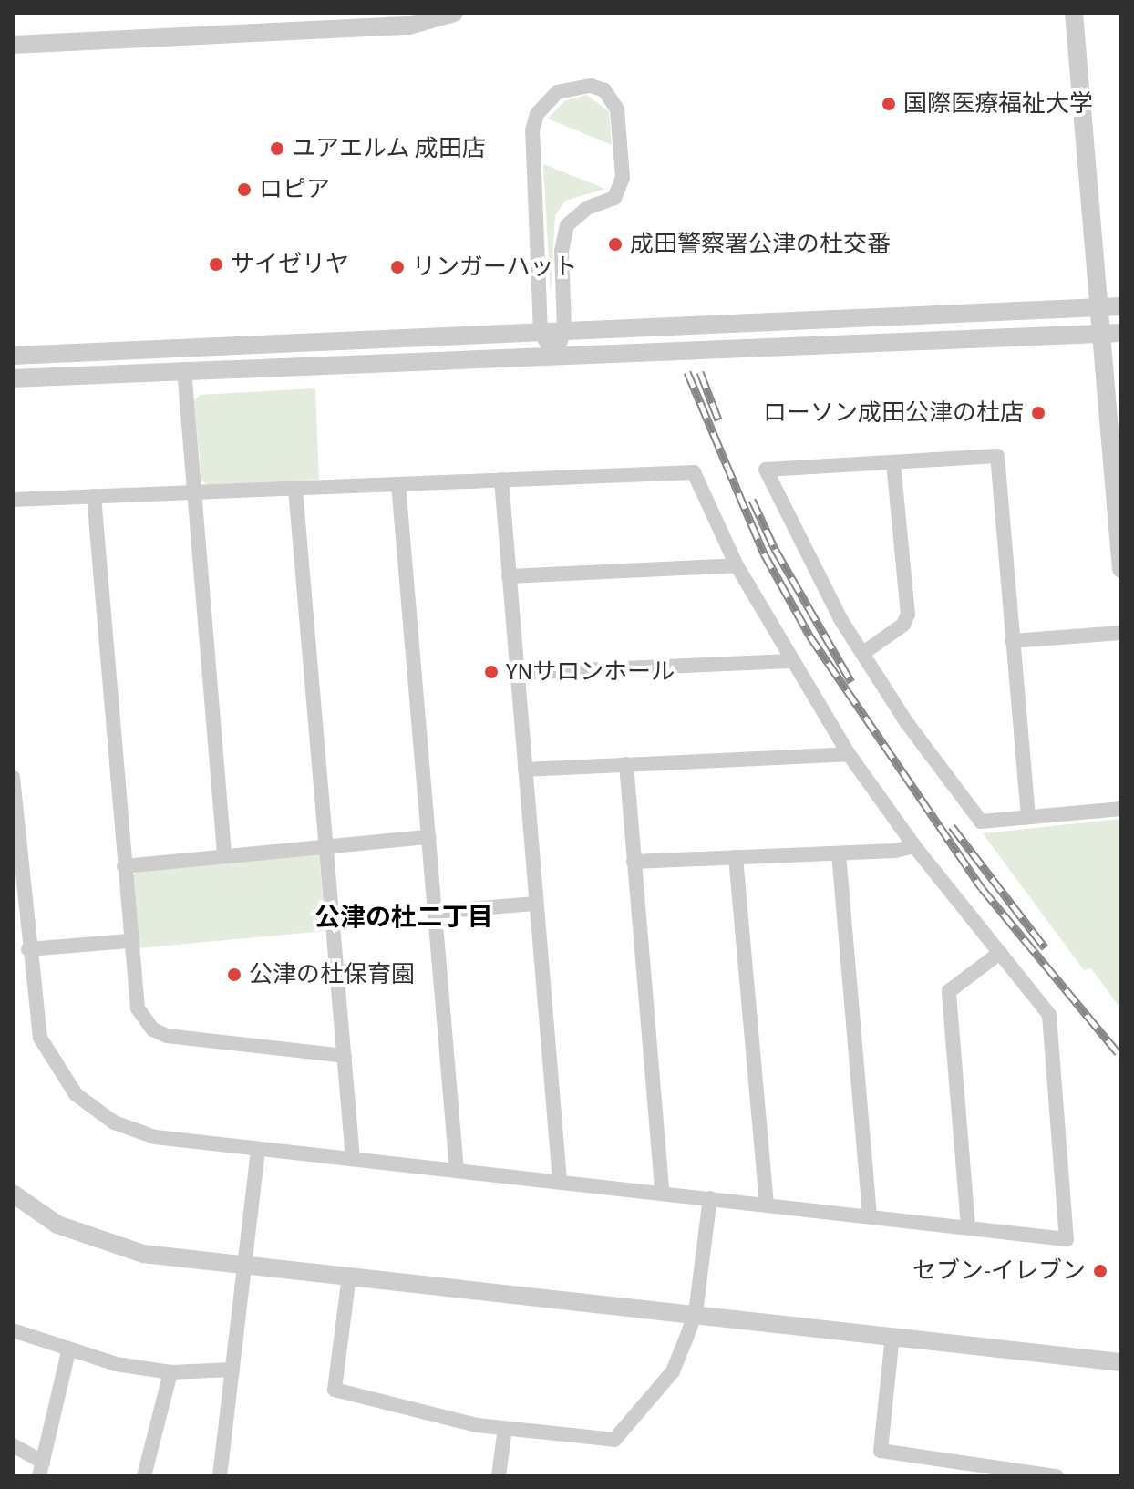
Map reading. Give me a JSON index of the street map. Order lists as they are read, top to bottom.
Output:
{
  "districts": ["公津の杜二丁目"],
  "places": [
    "国際医療福祉大学",
    "ユアエルム 成田店",
    "ロピア",
    "成田警察署公津の杜交番",
    "サイゼリヤ",
    "リンガーハット",
    "ローソン成田公津の杜店",
    "YNサロンホール",
    "公津の杜保育園",
    "セブン-イレブン"
  ]
}
